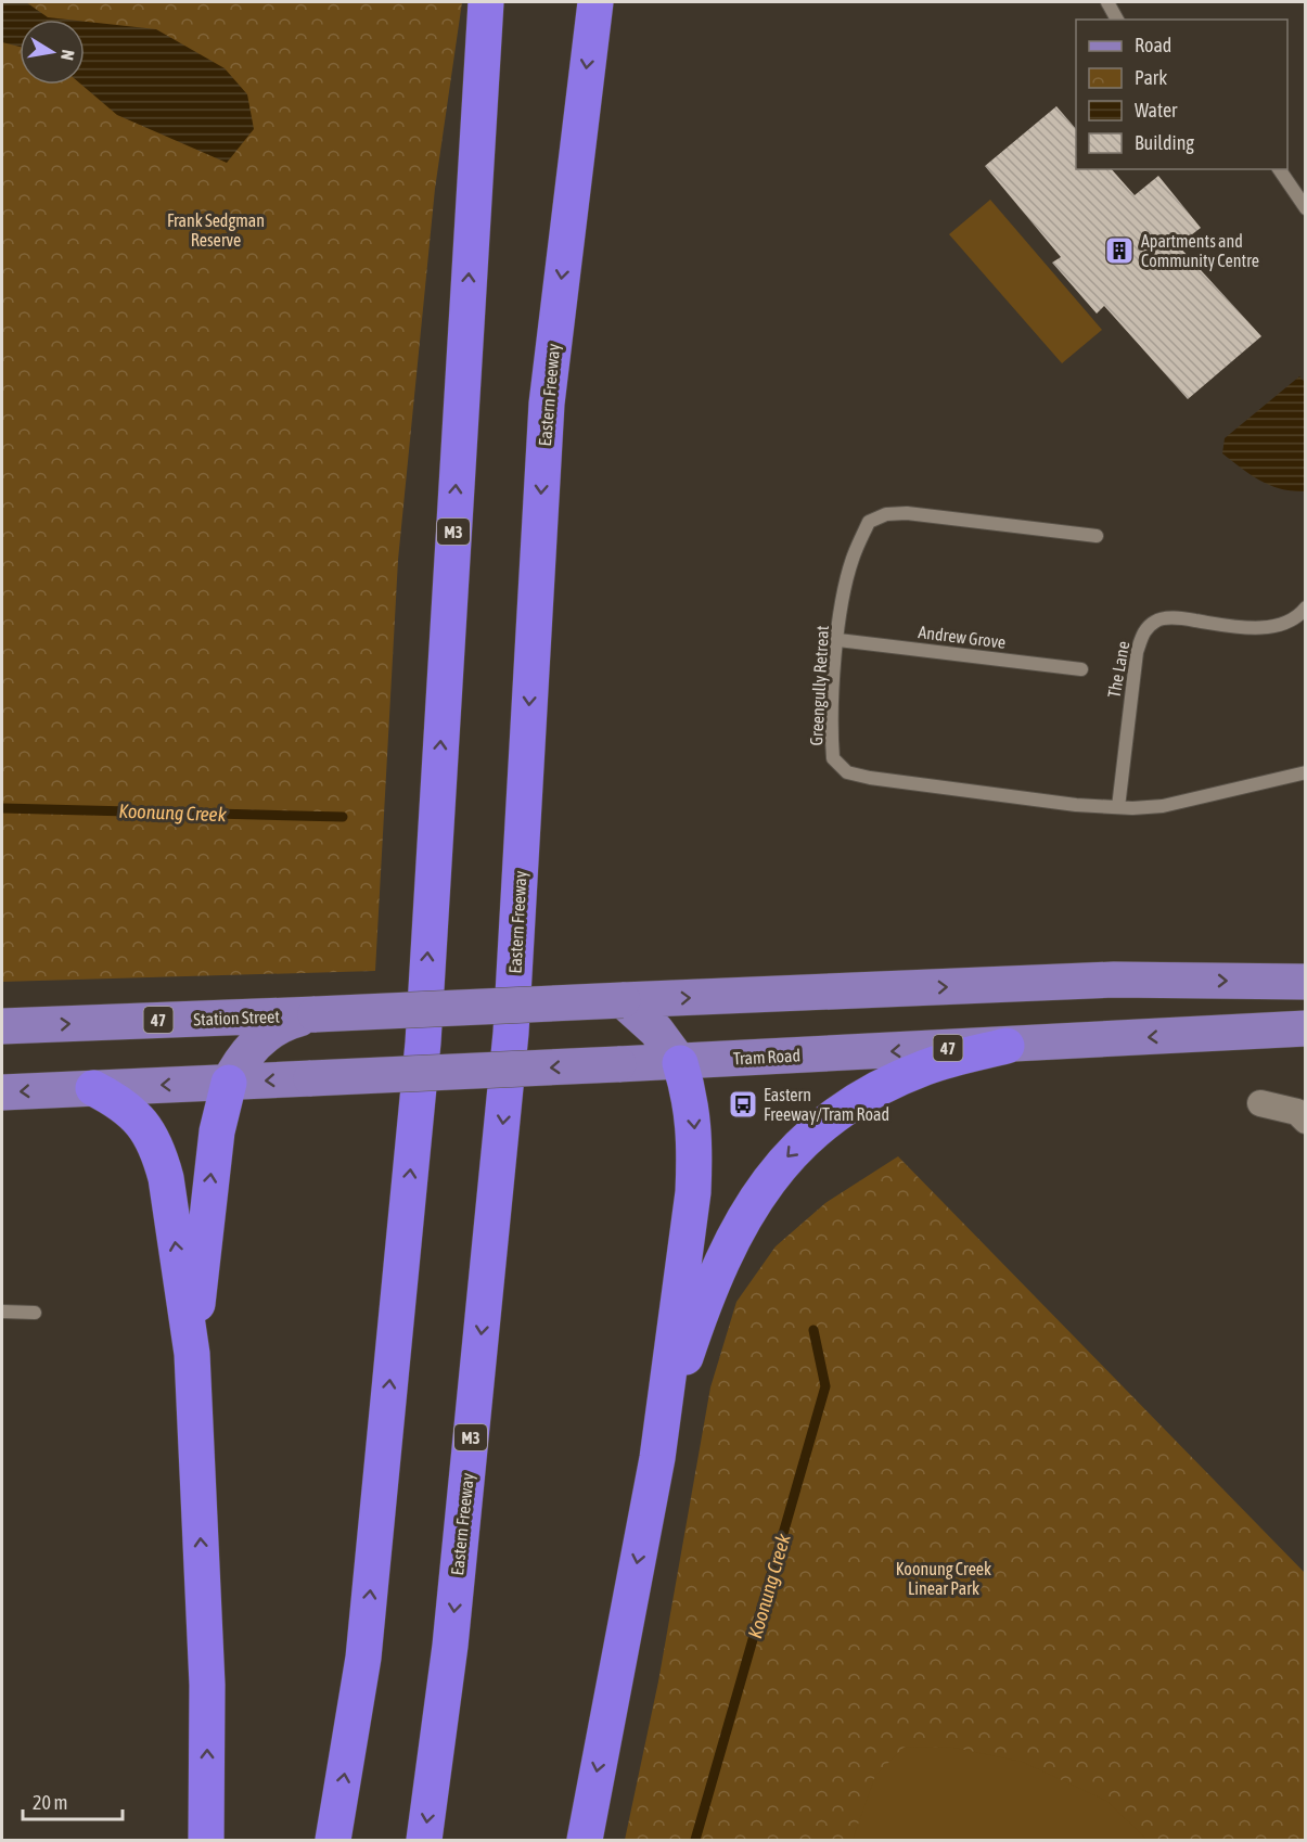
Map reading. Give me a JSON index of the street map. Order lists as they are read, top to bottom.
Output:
{
  "streets": {
    "highway": ["Eastern Freeway", "M3"],
    "main road": ["Station Street", "47", "Tram Road"],
    "lane": ["Andrew Grove", "The Lane", "Greengully Retreat"]
  },
  "crossings": [
    ["Andrew Grove", "Greengully Retreat"],
    ["The Lane", "Greengully Retreat"],
    ["Station Street", "47"],
    ["47", "Tram Road"]
  ],
  "water": ["Koonung Creek"],
  "parks": ["Frank Sedgman Reserve", "Koonung Creek Linear Park"],
  "places": {
    "building": ["Apartments and Community Centre"],
    "bus stop": ["Eastern Freeway/Tram Road"]
  },
  "legend": [
    "Road",
    "Park",
    "Water",
    "Building"
  ],
  "scale_bar": "20 m",
  "north": "right"
}
